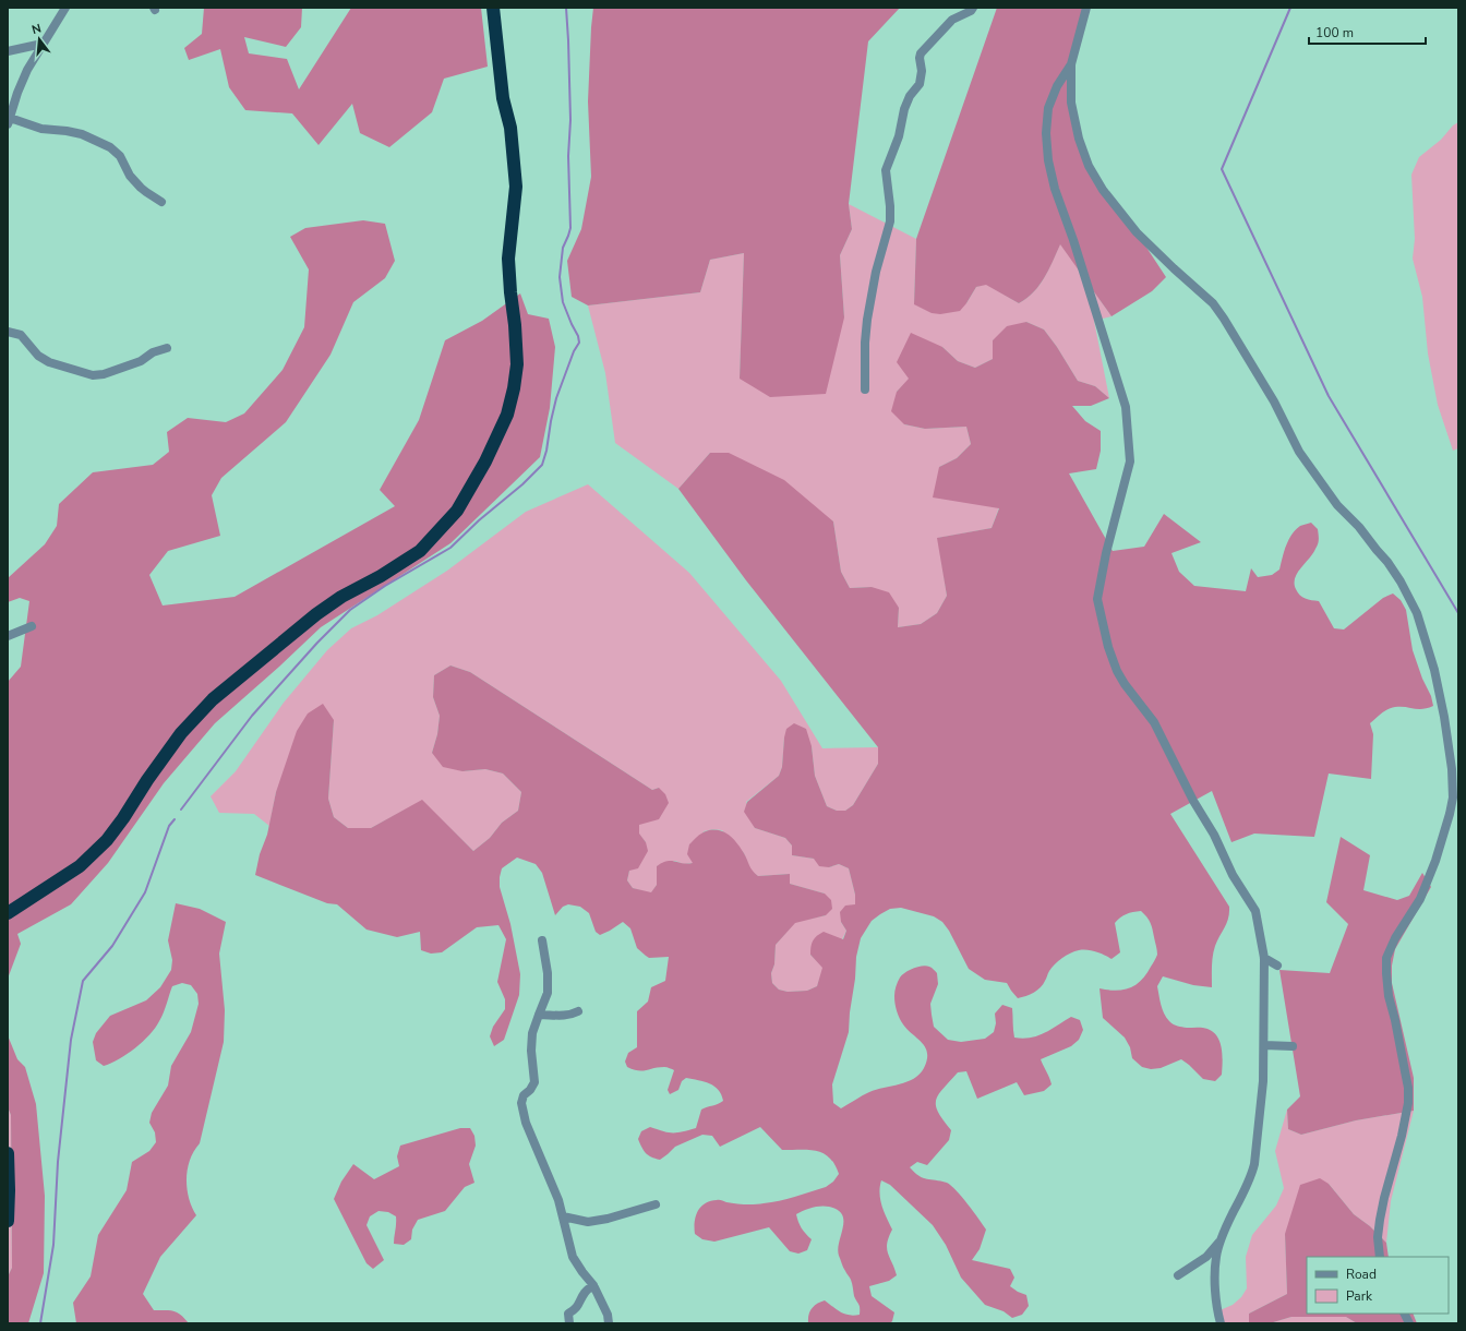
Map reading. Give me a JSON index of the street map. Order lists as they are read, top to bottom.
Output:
{
  "legend": ["Road", "Park"],
  "scale_bar": "100 m",
  "north": "top"
}
